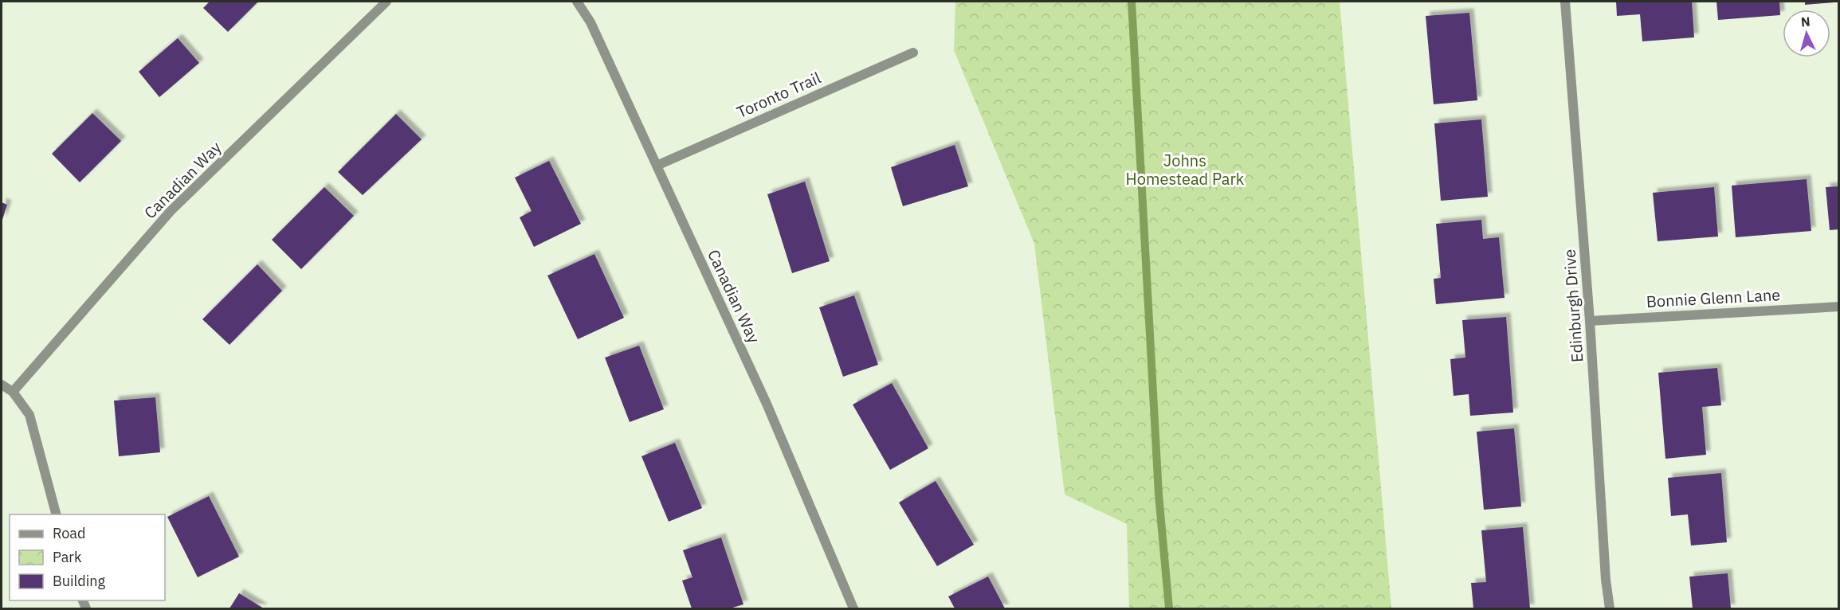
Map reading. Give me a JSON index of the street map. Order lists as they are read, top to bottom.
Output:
{
  "streets": {
    "street": [
      "Toronto Trail",
      "Canadian Way",
      "Bonnie Glenn Lane",
      "Edinburgh Drive"
    ]
  },
  "crossings": [
    ["Toronto Trail", "Canadian Way"],
    ["Bonnie Glenn Lane", "Edinburgh Drive"]
  ],
  "parks": ["Johns Homestead Park"],
  "legend": ["Road", "Park", "Building"],
  "north": "top"
}
